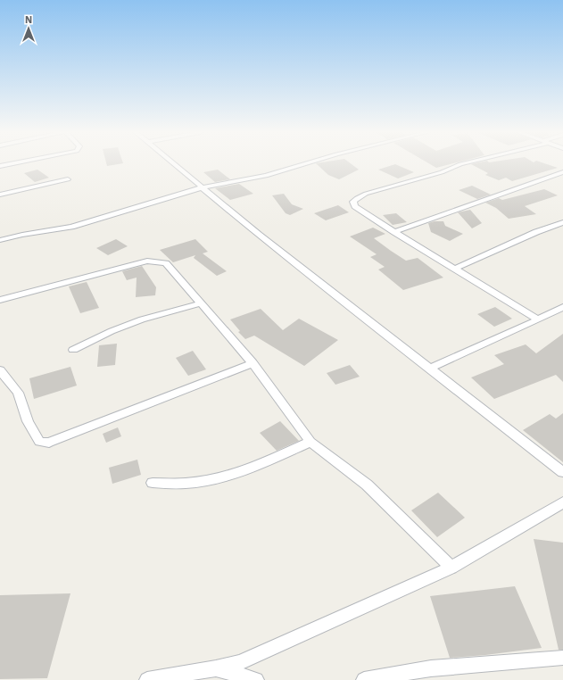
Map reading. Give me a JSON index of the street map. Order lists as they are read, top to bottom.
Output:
{
  "north": "top"
}
